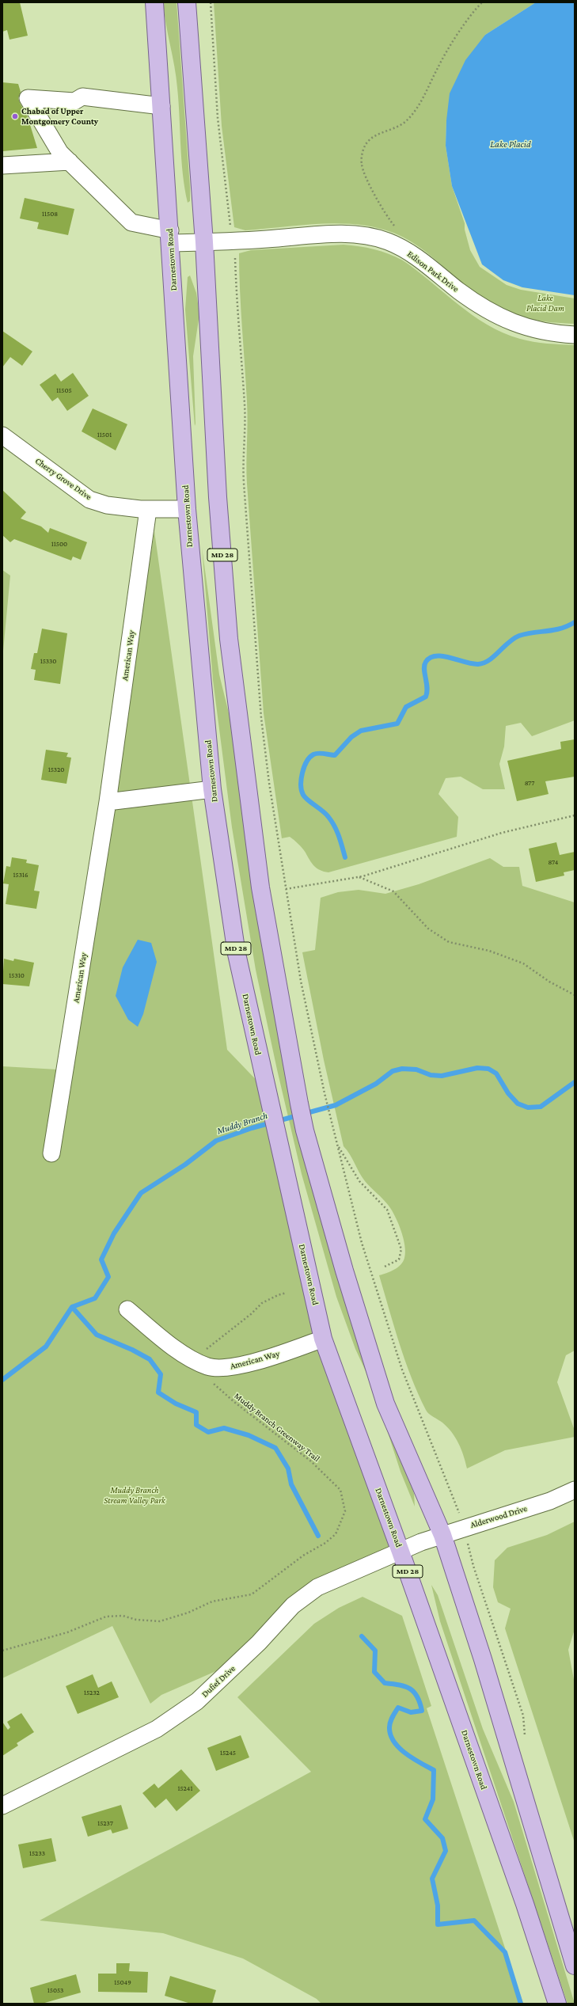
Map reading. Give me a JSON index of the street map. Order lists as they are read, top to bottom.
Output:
{
  "streets": {
    "main road": ["Darnestown Road", "MD 28"],
    "street": [
      "Edison Park Drive",
      "Cherry Grove Drive",
      "American Way",
      "Alderwood Drive",
      "Dufief Drive"
    ],
    "path": ["Muddy Branch Greenway Trail"]
  },
  "crossings": [
    ["Darnestown Road", "Edison Park Drive"],
    ["Darnestown Road", "Cherry Grove Drive"],
    ["Darnestown Road", "American Way"],
    ["Darnestown Road", "Dufief Drive"],
    ["Edison Park Drive", "MD 28"],
    ["Cherry Grove Drive", "American Way"],
    ["MD 28", "Alderwood Drive"],
    ["American Way", "Muddy Branch Greenway Trail"],
    ["Alderwood Drive", "Dufief Drive"]
  ],
  "water": ["Lake Placid", "Muddy Branch"],
  "parks": ["Lake Placid Dam", "Muddy Branch Stream Valley Park"],
  "places": ["Chabad of Upper Montgomery County"],
  "house_numbers": [
    "11508",
    "11505",
    "11501",
    "11500",
    "15330",
    "15320",
    "877",
    "874",
    "15316",
    "15310",
    "15232",
    "15245",
    "15241",
    "15237",
    "15233",
    "15049",
    "15053"
  ]
}
